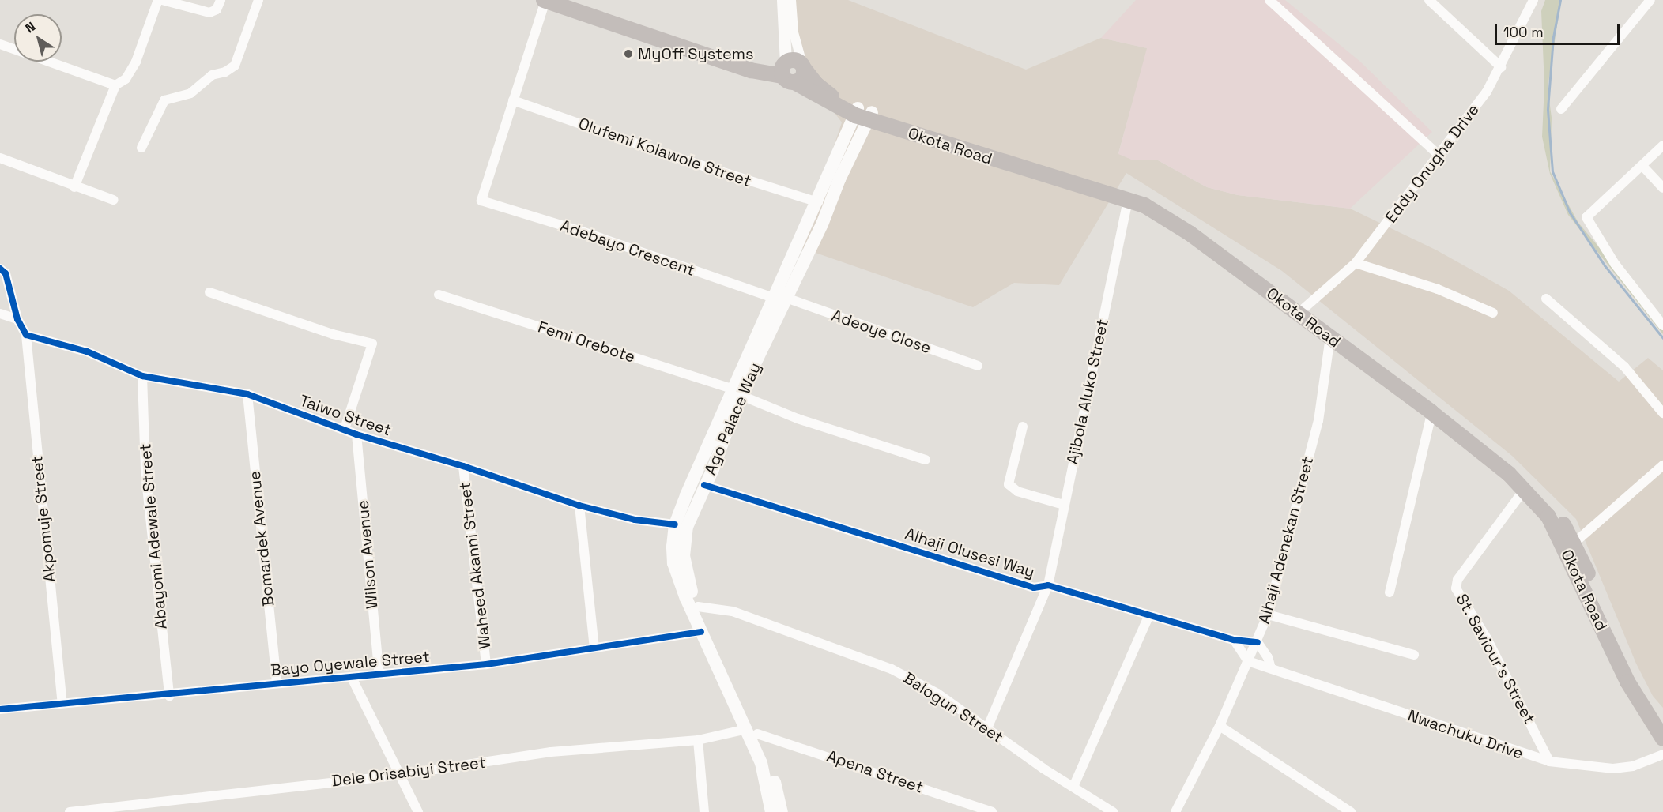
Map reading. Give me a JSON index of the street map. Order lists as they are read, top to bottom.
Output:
{
  "streets": {
    "main road": ["Okota Road", "Ago Palace Way"],
    "street": [
      "Olufemi Kolawole Street",
      "Eddy Onugha Drive",
      "Adebayo Crescent",
      "Adeoye Close",
      "Femi Orebote",
      "Ajibola Aluko Street",
      "Taiwo Street",
      "Akpomuje Street",
      "Abayomi Adewale Street",
      "Bomardek Avenue",
      "Alhaji Adenekan Street",
      "Alhaji Olusesi Way",
      "Wilson Avenue",
      "Waheed Akanni Street",
      "St. Saviour's Street",
      "Bayo Oyewale Street",
      "Balogun Street",
      "Nwachuku Drive",
      "Dele Orisabiyi Street",
      "Apena Street"
    ]
  },
  "crossings": [
    ["Okota Road", "Eddy Onugha Drive"],
    ["Okota Road", "Ajibola Aluko Street"],
    ["Okota Road", "Ago Palace Way"],
    ["Okota Road", "Alhaji Adenekan Street"],
    ["Okota Road", "St. Saviour's Street"],
    ["Olufemi Kolawole Street", "Adebayo Crescent"],
    ["Olufemi Kolawole Street", "Ago Palace Way"],
    ["Adebayo Crescent", "Adeoye Close"],
    ["Adebayo Crescent", "Ago Palace Way"],
    ["Adeoye Close", "Ago Palace Way"],
    ["Femi Orebote", "Ago Palace Way"],
    ["Ajibola Aluko Street", "Alhaji Olusesi Way"],
    ["Ajibola Aluko Street", "Balogun Street"],
    ["Taiwo Street", "Ago Palace Way"],
    ["Taiwo Street", "Akpomuje Street"],
    ["Taiwo Street", "Abayomi Adewale Street"],
    ["Taiwo Street", "Bomardek Avenue"],
    ["Taiwo Street", "Wilson Avenue"],
    ["Taiwo Street", "Waheed Akanni Street"],
    ["Ago Palace Way", "Alhaji Olusesi Way"],
    ["Ago Palace Way", "Bayo Oyewale Street"],
    ["Ago Palace Way", "Balogun Street"],
    ["Ago Palace Way", "Dele Orisabiyi Street"],
    ["Ago Palace Way", "Apena Street"],
    ["Akpomuje Street", "Bayo Oyewale Street"],
    ["Abayomi Adewale Street", "Bayo Oyewale Street"],
    ["Bomardek Avenue", "Bayo Oyewale Street"],
    ["Alhaji Adenekan Street", "Alhaji Olusesi Way"],
    ["Alhaji Adenekan Street", "Nwachuku Drive"],
    ["Wilson Avenue", "Bayo Oyewale Street"],
    ["Waheed Akanni Street", "Bayo Oyewale Street"],
    ["St. Saviour's Street", "Nwachuku Drive"],
    ["Dele Orisabiyi Street", "Apena Street"]
  ],
  "places": ["MyOff Systems"],
  "scale_bar": "100 m",
  "north": "top left"
}
